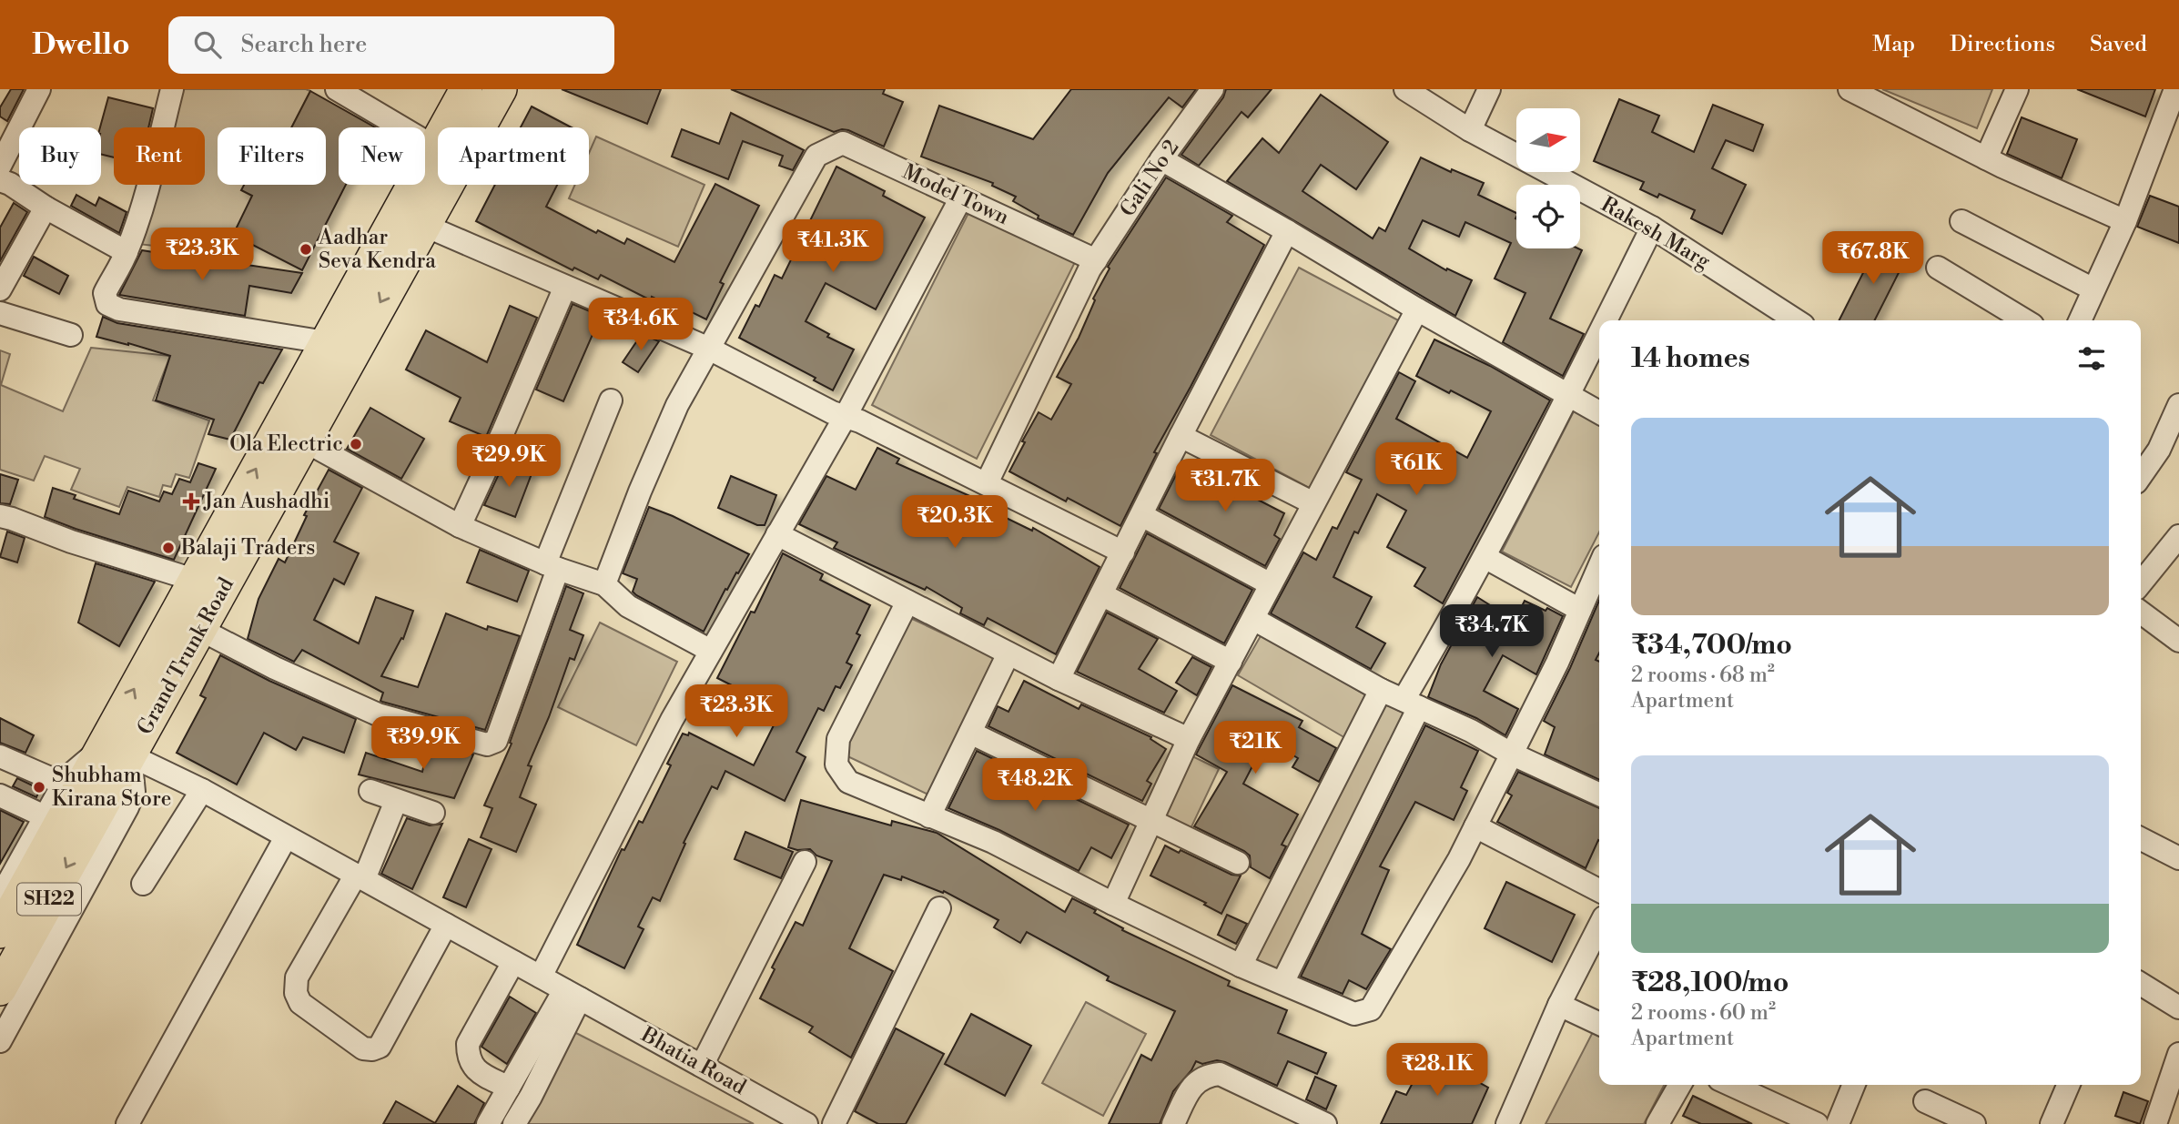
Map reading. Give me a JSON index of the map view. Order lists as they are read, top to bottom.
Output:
{
  "streets": {
    "highway": ["Grand Trunk Road", "SH22"],
    "street": [
      "Gali No 2",
      "Model Town",
      "Rakesh Marg",
      "Bhatia Road"
    ]
  },
  "crossings": [
    ["Gali No 2", "Model Town"],
    ["Grand Trunk Road", "SH22"],
    ["Grand Trunk Road", "Bhatia Road"],
    ["SH22", "Bhatia Road"]
  ],
  "places": {
    "other": [
      "Aadhar Seva Kendra",
      "Ola Electric",
      "Balaji Traders",
      "Shubham Kirana Store"
    ],
    "health": ["Jan Aushadhi"]
  },
  "north": "right",
  "page": {
    "header": "Dwello",
    "search": "Search here",
    "nav": ["Map", "Directions", "Saved"],
    "chip": [
      "Buy",
      "Rent",
      "Filters",
      "New",
      "Apartment"
    ],
    "price": [
      "₹41.3K",
      "₹23.3K",
      "₹67.8K",
      "₹34.6K",
      "₹29.9K",
      "₹61K",
      "₹31.7K",
      "₹20.3K",
      "₹34.7K",
      "₹23.3K",
      "₹39.9K",
      "₹21K",
      "₹48.2K",
      "₹28.1K"
    ],
    "heading": "14 homes",
    "list": [
      {
        "name": "₹34,700/mo",
        "note": "2 rooms · 68 m² · Apartment"
      },
      {
        "name": "₹28,100/mo",
        "note": "2 rooms · 60 m² · Apartment"
      }
    ]
  }
}
